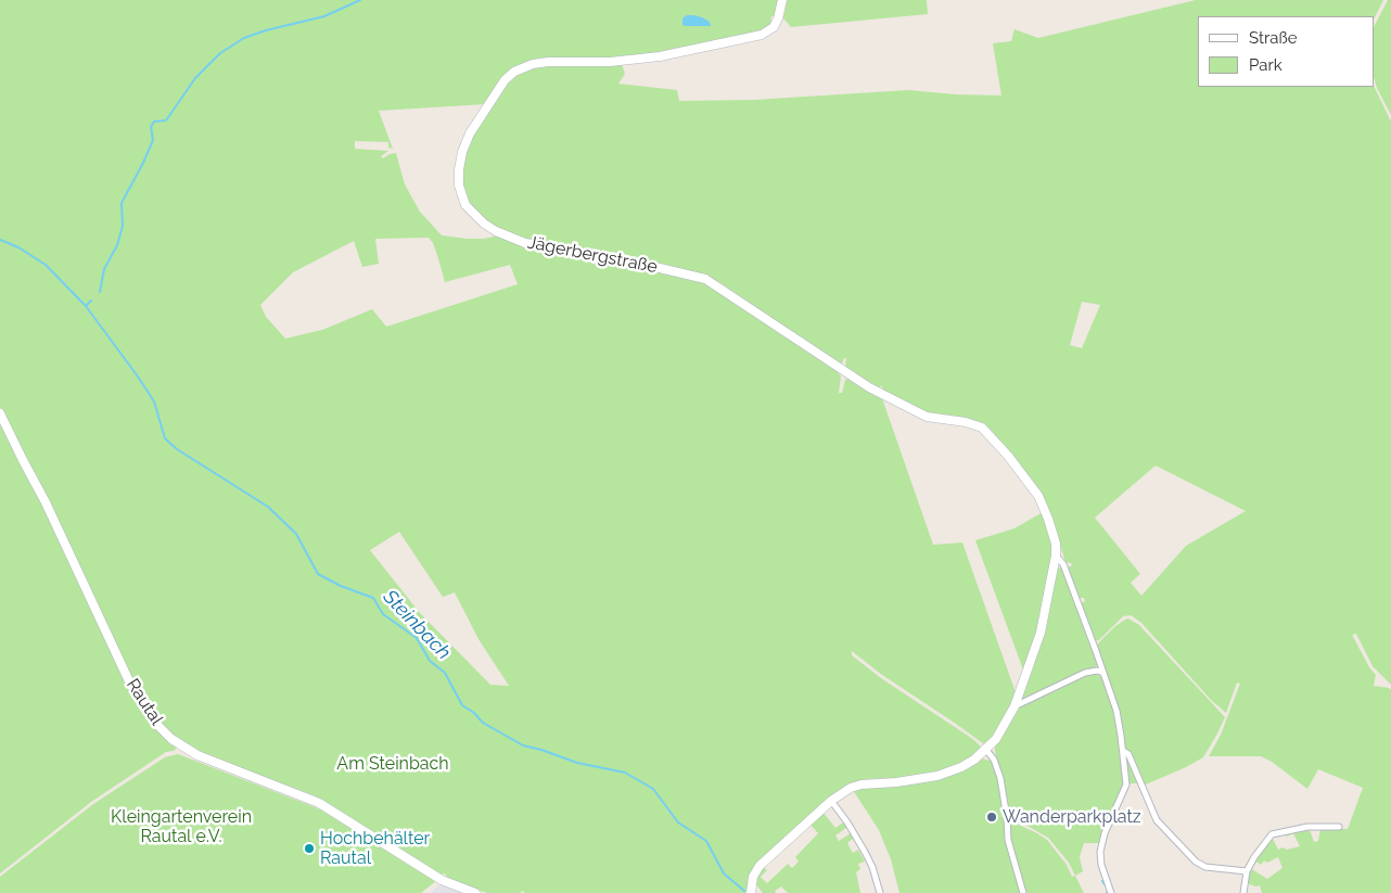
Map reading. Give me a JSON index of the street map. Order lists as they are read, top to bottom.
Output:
{
  "streets": {
    "street": ["Jägerbergstraße", "Rautal"]
  },
  "water": ["Steinbach"],
  "parks": ["Am Steinbach", "Kleingartenverein Rautal e.V."],
  "places": ["Wanderparkplatz", "Hochbehälter Rautal"],
  "legend": ["Straße", "Park"]
}
